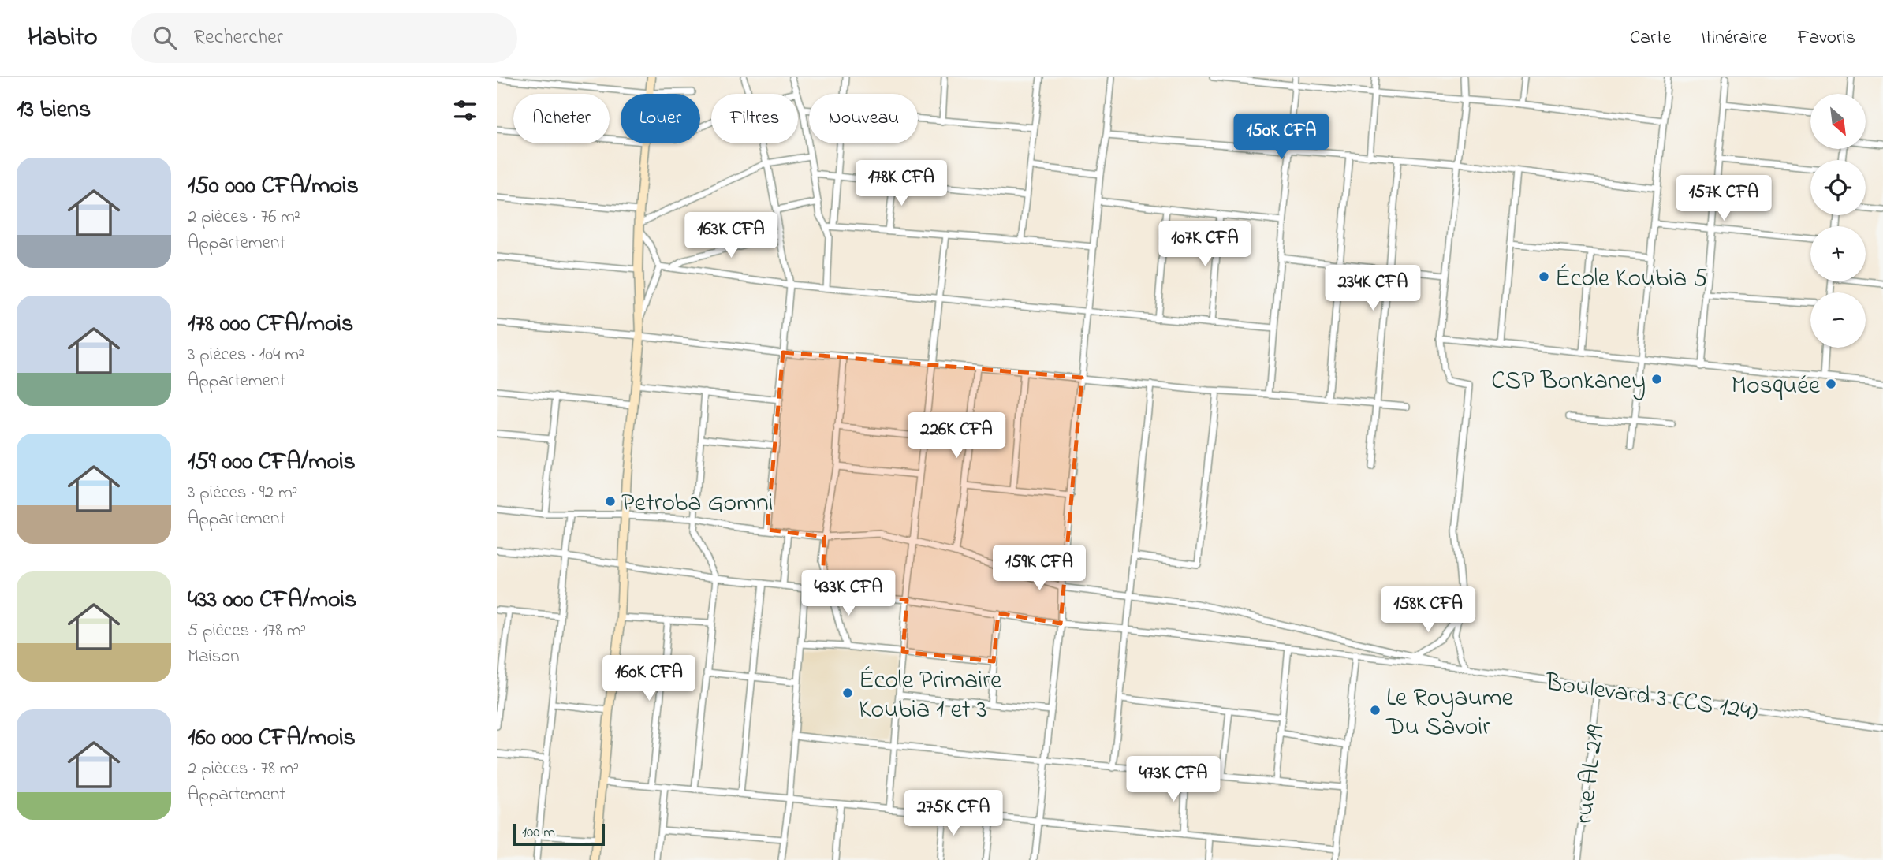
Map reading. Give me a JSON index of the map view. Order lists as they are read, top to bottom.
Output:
{
  "streets": {
    "street": ["Boulevard 3 (CS 124)", "rue AL 219"]
  },
  "crossings": [
    ["Boulevard 3 (CS 124)", "rue AL 219"]
  ],
  "places": [
    "École Koubia 5",
    "CSP Bonkaney",
    "Mosquée",
    "Petroba Gomni",
    "École Primaire Koubia 1 et 3",
    "Le Royaume Du Savoir"
  ],
  "scale_bar": "100 m",
  "north": "bottom right",
  "page": {
    "header": "Habito",
    "search": "Rechercher",
    "nav": ["Carte", "Itinéraire", "Favoris"],
    "heading": "13 biens",
    "map_buttons": ["+", "−"],
    "chip": [
      "Acheter",
      "Louer",
      "Filtres",
      "Nouveau"
    ],
    "price": [
      "150K CFA",
      "178K CFA",
      "157K CFA",
      "163K CFA",
      "107K CFA",
      "234K CFA",
      "226K CFA",
      "159K CFA",
      "433K CFA",
      "158K CFA",
      "160K CFA",
      "473K CFA",
      "275K CFA"
    ],
    "list": [
      {
        "name": "150 000 CFA/mois",
        "note": "2 pièces · 76 m² · Appartement"
      },
      {
        "name": "178 000 CFA/mois",
        "note": "3 pièces · 104 m² · Appartement"
      },
      {
        "name": "159 000 CFA/mois",
        "note": "3 pièces · 92 m² · Appartement"
      },
      {
        "name": "433 000 CFA/mois",
        "note": "5 pièces · 178 m² · Maison"
      },
      {
        "name": "160 000 CFA/mois",
        "note": "2 pièces · 78 m² · Appartement"
      }
    ],
    "scale": "100 m"
  }
}
